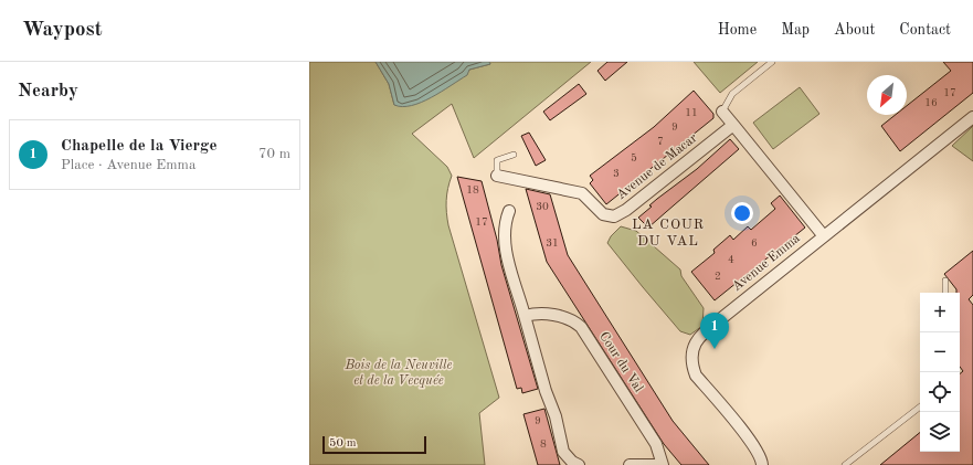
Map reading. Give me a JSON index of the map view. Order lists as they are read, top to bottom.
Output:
{
  "streets": {
    "street": ["Avenue de Macar", "Avenue Emma", "Cour du Val"]
  },
  "districts": ["LA COUR DU VAL"],
  "parks": ["Bois de la Neuville et de la Vecquée"],
  "house_numbers": [
    "17",
    "16",
    "11",
    "9",
    "7",
    "5",
    "3",
    "18",
    "30",
    "17",
    "31",
    "6",
    "4",
    "2",
    "9",
    "8"
  ],
  "scale_bar": "50 m",
  "north": "bottom left",
  "page": {
    "header": "Waypost",
    "nav": [
      "Home",
      "Map",
      "About",
      "Contact"
    ],
    "heading": "Nearby",
    "list": [
      {
        "mark": "1",
        "name": "Chapelle de la Vierge",
        "note": "Place · Avenue Emma",
        "value": "70 m"
      }
    ],
    "map_buttons": ["+", "−"],
    "pins": "1",
    "scale": "50 m"
  }
}
